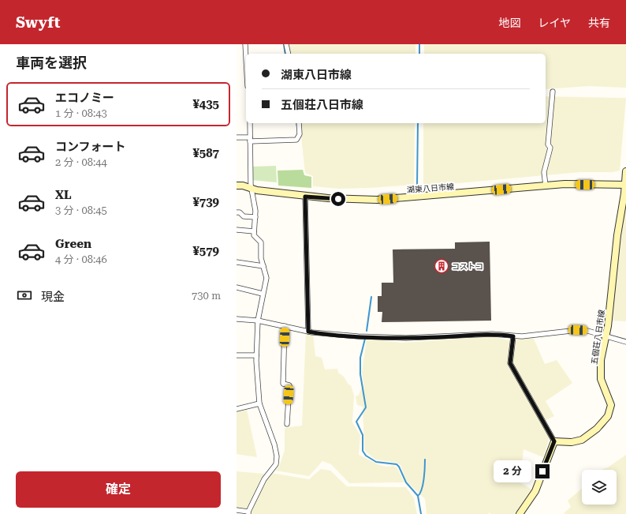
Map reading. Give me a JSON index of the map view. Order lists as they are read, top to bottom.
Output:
{
  "streets": {
    "main road": ["湖東八日市線", "五個荘八日市線"]
  },
  "crossings": [
    ["湖東八日市線", "五個荘八日市線"]
  ],
  "places": {
    "building": ["コストコ"]
  },
  "page": {
    "header": "Swyft",
    "nav": ["地図", "レイヤ", "共有"],
    "heading": "車両を選択",
    "banner": ["湖東八日市線", "五個荘八日市線"],
    "list": [
      {
        "name": "エコノミー",
        "note": "1 分 · 08:43",
        "value": "¥435"
      },
      {
        "name": "コンフォート",
        "note": "2 分 · 08:44",
        "value": "¥587"
      },
      {
        "name": "XL",
        "note": "3 分 · 08:45",
        "value": "¥739"
      },
      {
        "name": "Green",
        "note": "4 分 · 08:46",
        "value": "¥579"
      }
    ],
    "pay": ["現金", "730 m"],
    "bubble": "2 分",
    "buttons": "確定"
  }
}
